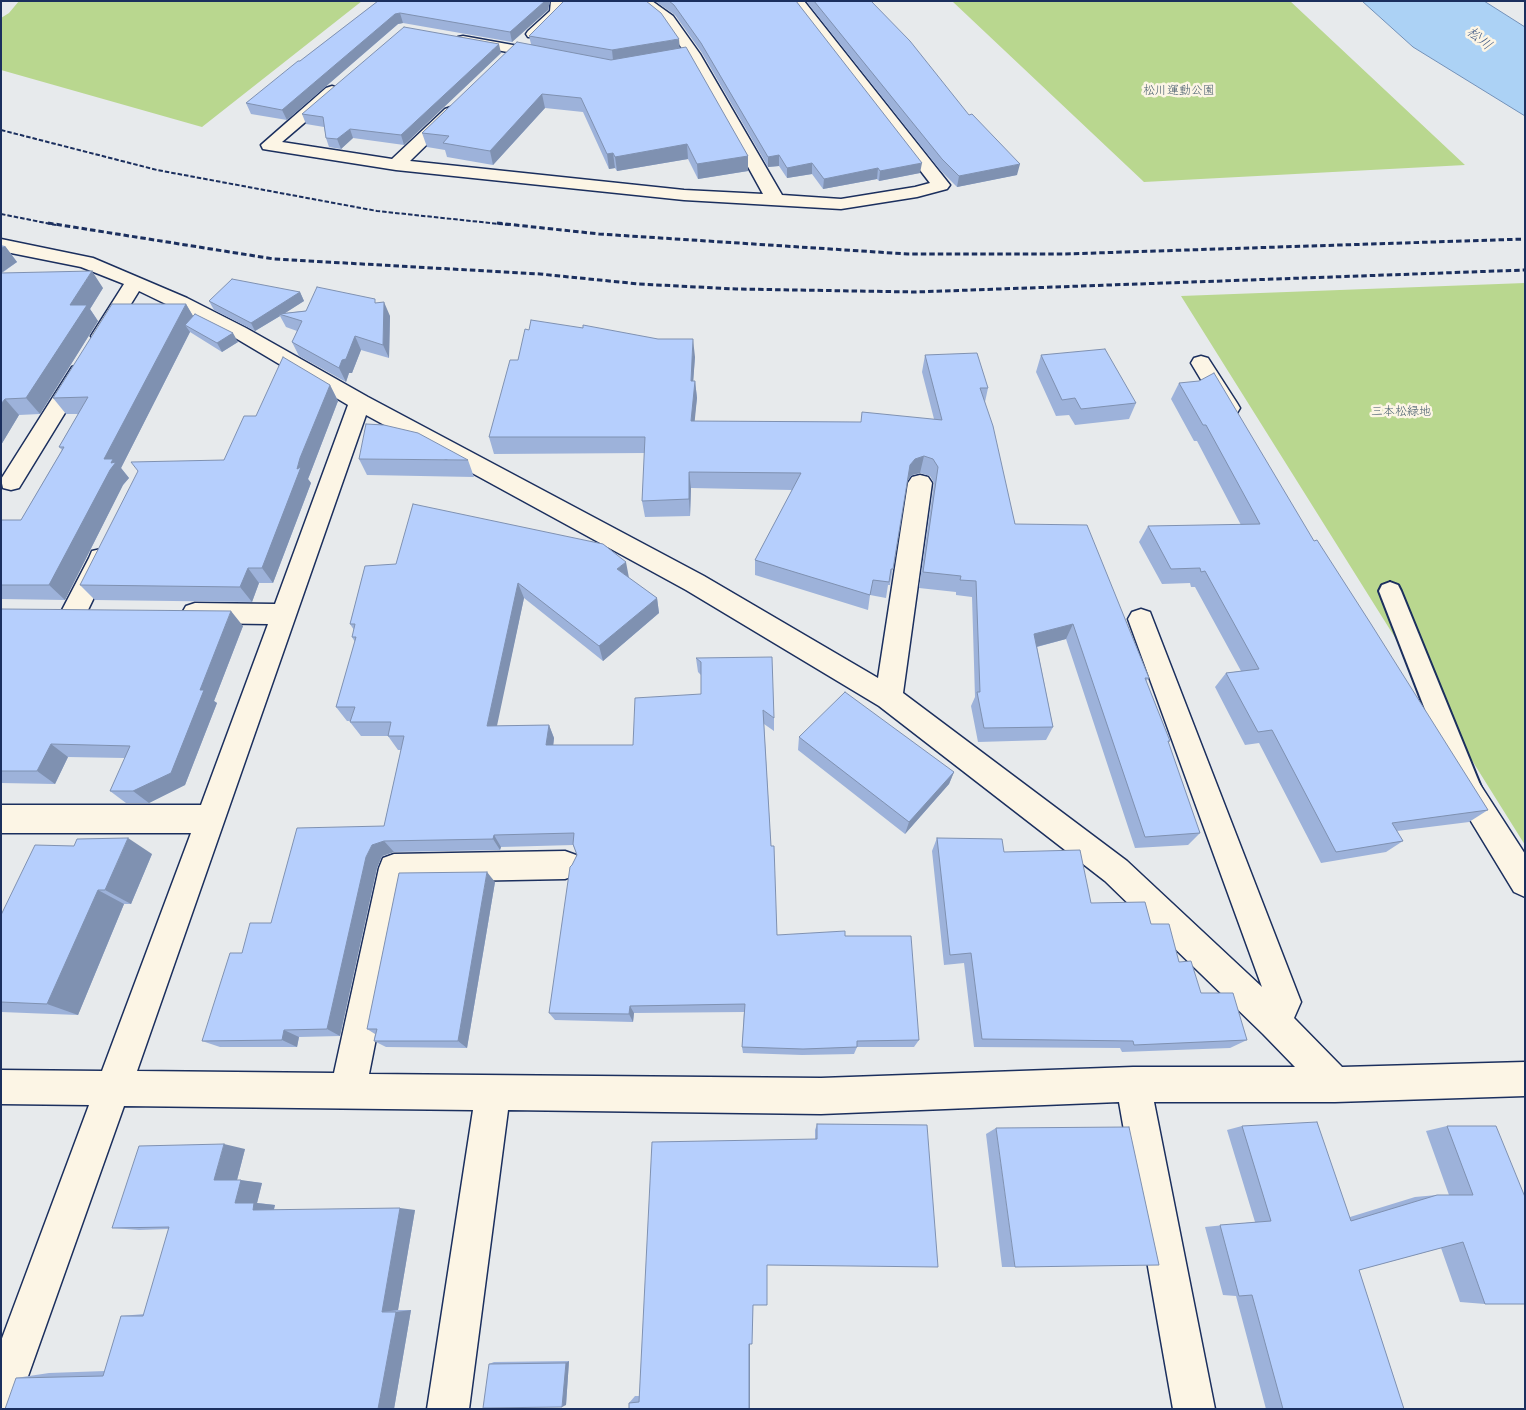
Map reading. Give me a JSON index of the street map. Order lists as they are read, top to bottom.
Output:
{
  "water": ["松川"],
  "parks": ["松川運動公園", "三本松緑地"]
}
